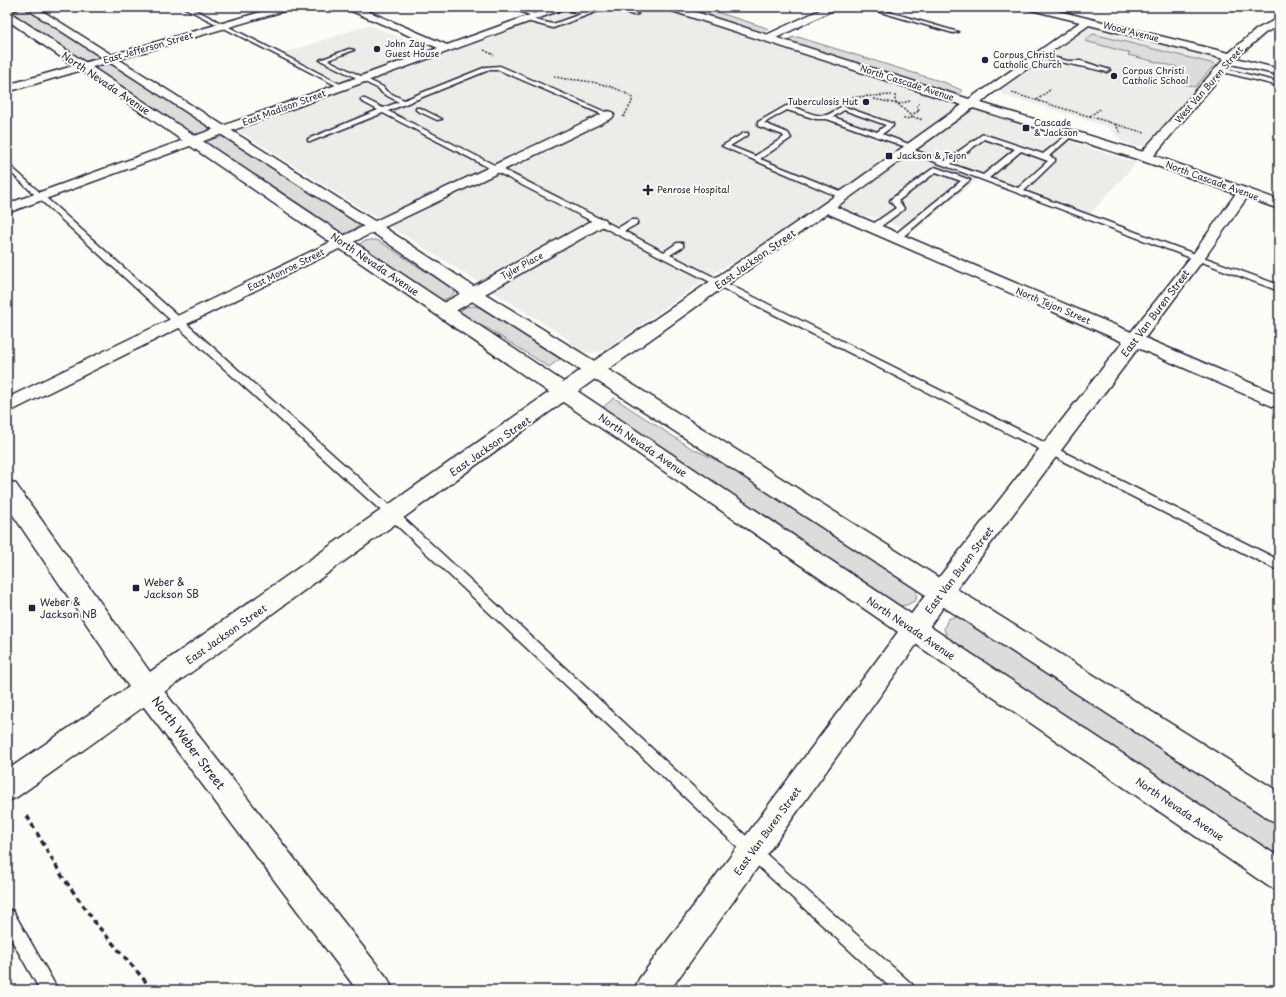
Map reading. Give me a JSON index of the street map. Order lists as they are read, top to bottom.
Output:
{
  "streets": {
    "main road": [
      "North Nevada Avenue",
      "North Cascade Avenue",
      "East Jackson Street",
      "North Weber Street"
    ],
    "street": [
      "Wood Avenue",
      "East Jefferson Street",
      "West Van Buren Street",
      "East Madison Street",
      "Tyler Place",
      "East Monroe Street",
      "North Tejon Street",
      "East Van Buren Street"
    ]
  },
  "crossings": [
    ["Wood Avenue", "West Van Buren Street"],
    ["East Jefferson Street", "North Nevada Avenue"],
    ["North Nevada Avenue", "East Madison Street"],
    ["North Nevada Avenue", "East Jackson Street"],
    ["North Nevada Avenue", "Tyler Place"],
    ["North Nevada Avenue", "East Monroe Street"],
    ["North Nevada Avenue", "East Van Buren Street"],
    ["North Cascade Avenue", "West Van Buren Street"],
    ["North Cascade Avenue", "East Jackson Street"],
    ["North Cascade Avenue", "East Van Buren Street"],
    ["East Jackson Street", "North Tejon Street"],
    ["East Jackson Street", "North Weber Street"],
    ["North Tejon Street", "East Van Buren Street"]
  ],
  "places": {
    "other": [
      "John Zay Guest House",
      "Corpus Christi Catholic Church",
      "Corpus Christi Catholic School",
      "Tuberculosis Hut"
    ],
    "transit": [
      "Cascade & Jackson",
      "Jackson & Tejon",
      "Weber & Jackson SB",
      "Weber & Jackson NB"
    ],
    "health": ["Penrose Hospital"]
  }
}
